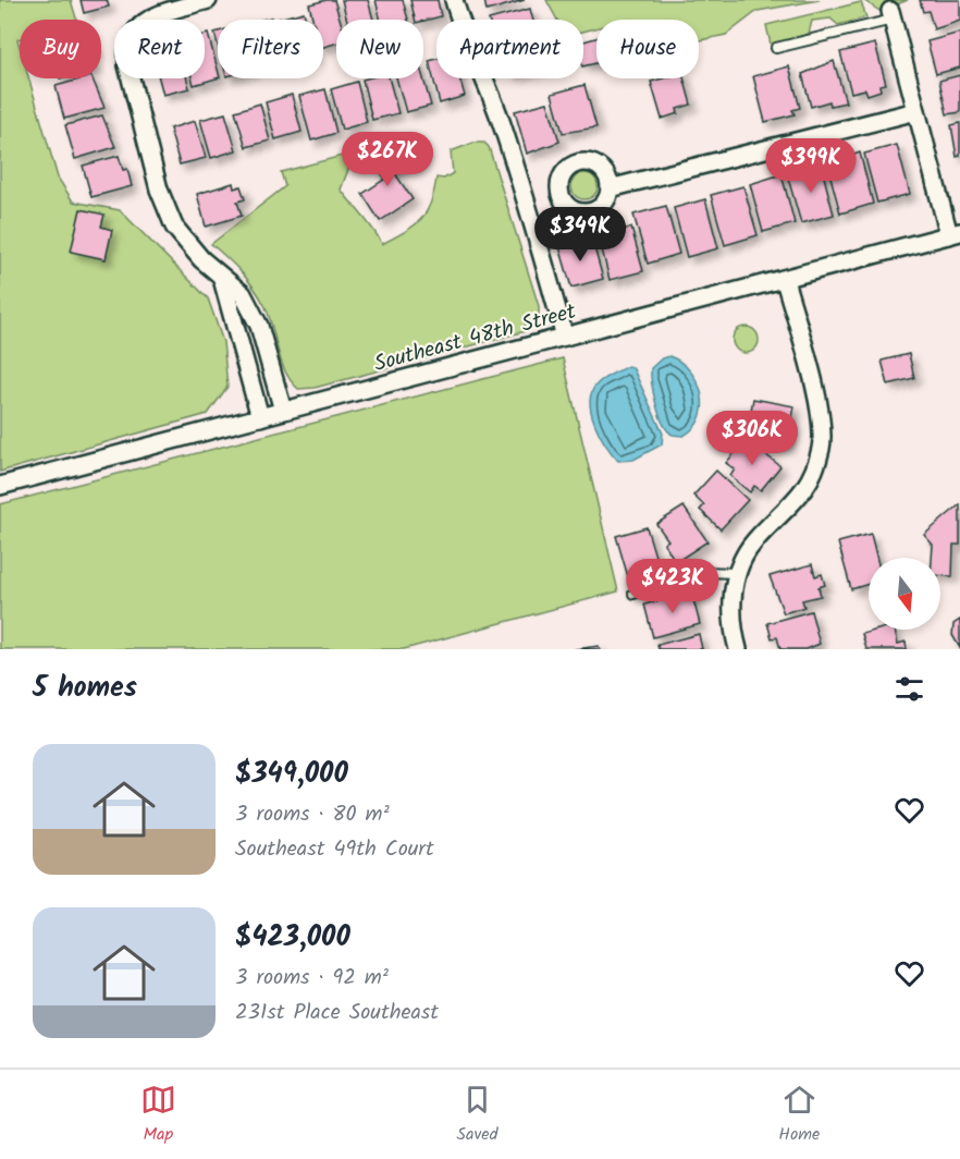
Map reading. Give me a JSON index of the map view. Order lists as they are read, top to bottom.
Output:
{
  "streets": {
    "street": ["Southeast 48th Street"]
  },
  "north": "bottom",
  "page": {
    "chip": [
      "Buy",
      "Rent",
      "Filters",
      "New",
      "Apartment",
      "House"
    ],
    "price": [
      "$267K",
      "$399K",
      "$349K",
      "$306K",
      "$423K"
    ],
    "heading": "5 homes",
    "list": [
      {
        "name": "$349,000",
        "note": "3 rooms · 80 m² · Southeast 49th Court"
      },
      {
        "name": "$423,000",
        "note": "3 rooms · 92 m² · 231st Place Southeast"
      }
    ],
    "tabs": ["Map", "Saved", "Home"]
  }
}
